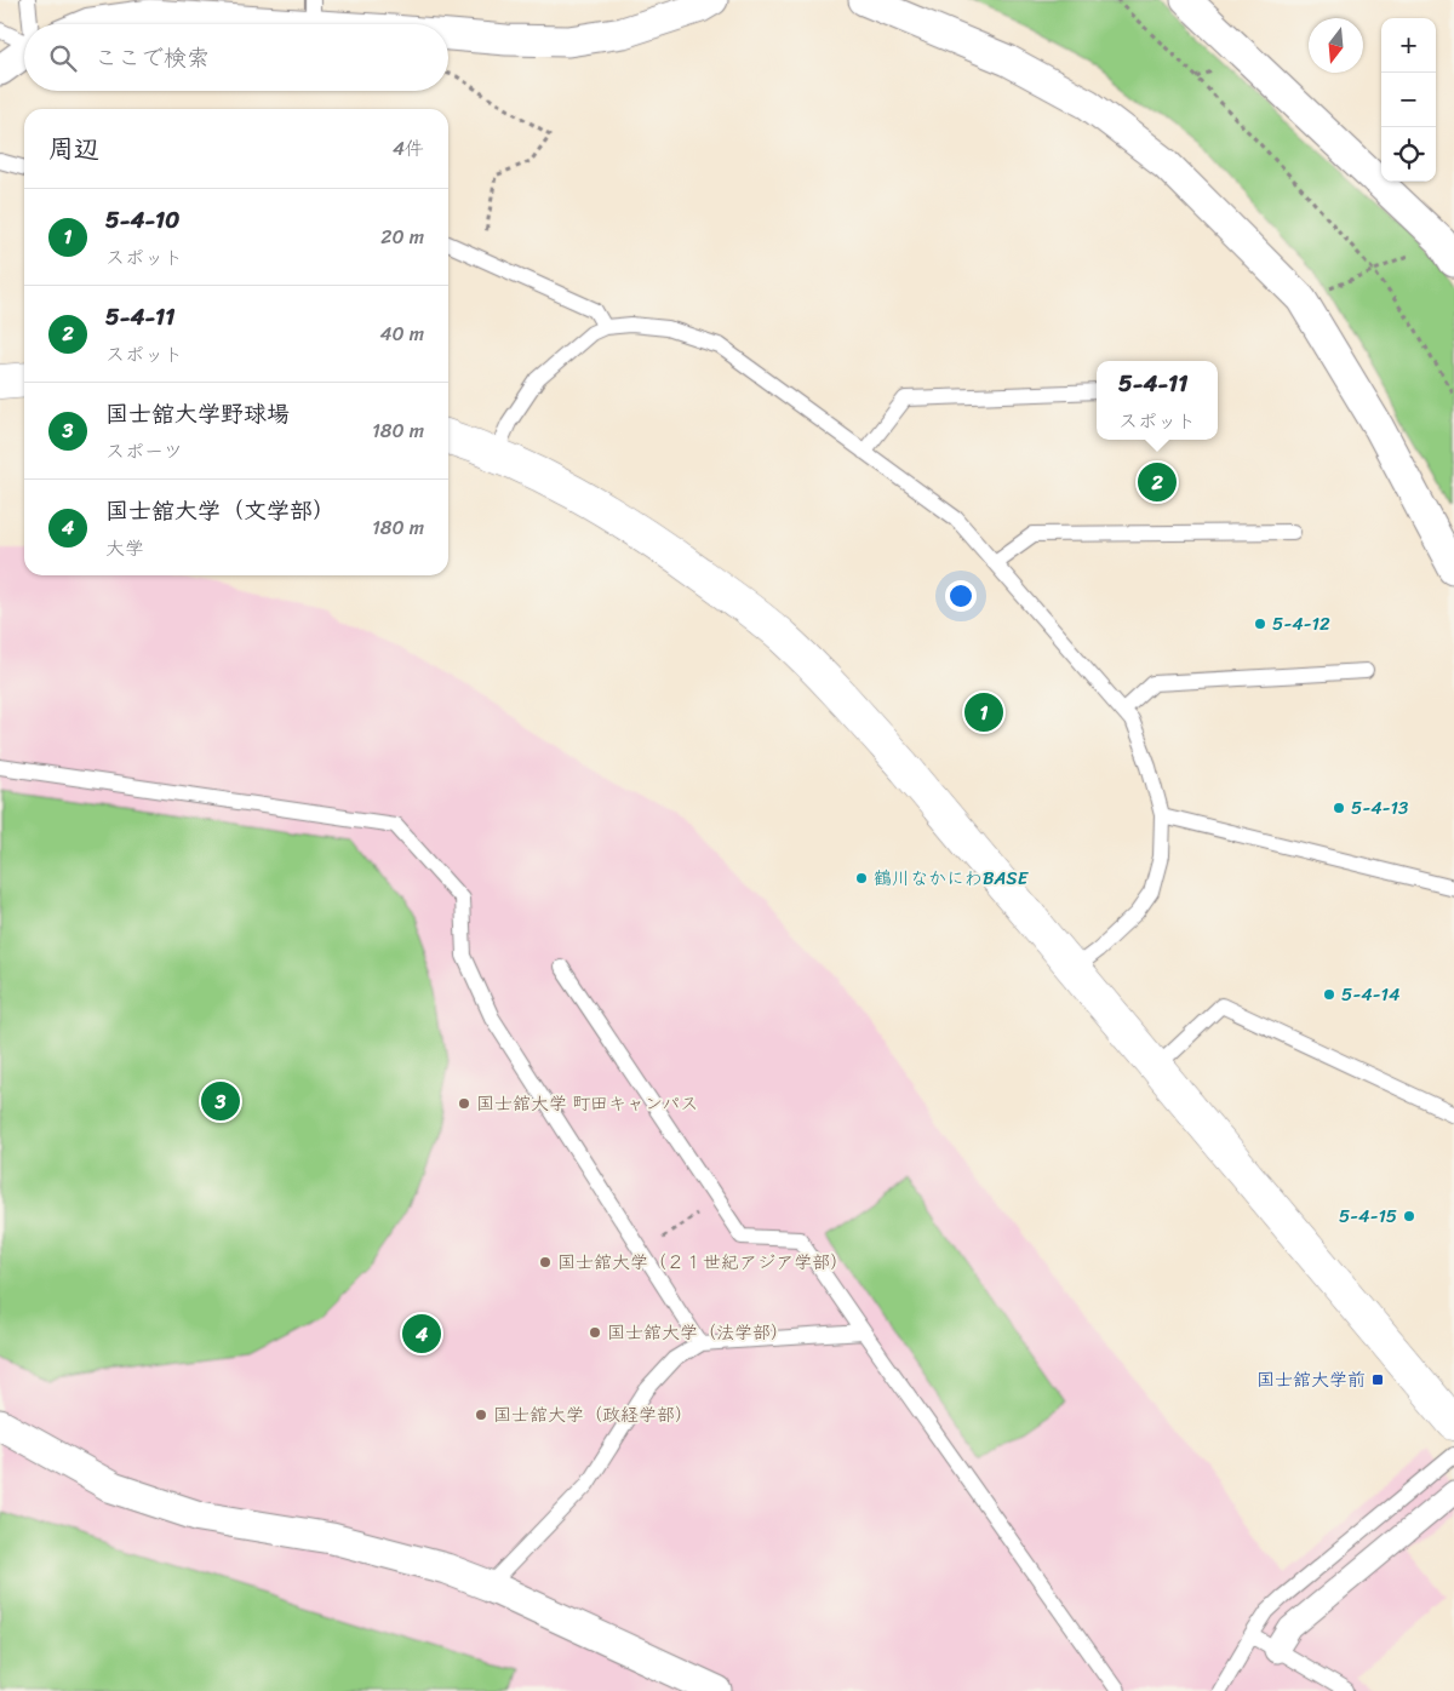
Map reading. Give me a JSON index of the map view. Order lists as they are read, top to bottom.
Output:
{
  "places": {
    "other": [
      "5-4-12",
      "5-4-13",
      "鶴川なかにわBASE",
      "5-4-14",
      "国士舘大学 町田キャンパス",
      "5-4-15",
      "国士舘大学（２１世紀アジア学部）",
      "国士舘大学（法学部）",
      "国士舘大学（政経学部）"
    ],
    "transit": ["国士舘大学前"]
  },
  "north": "bottom",
  "page": {
    "map_buttons": ["+", "−"],
    "search": "ここで検索",
    "heading": ["周辺", "4件"],
    "list": [
      {
        "mark": "1",
        "name": "5-4-10",
        "note": "スポット",
        "value": "20 m"
      },
      {
        "mark": "2",
        "name": "5-4-11",
        "note": "スポット",
        "value": "40 m"
      },
      {
        "mark": "3",
        "name": "国士舘大学野球場",
        "note": "スポーツ",
        "value": "180 m"
      },
      {
        "mark": "4",
        "name": "国士舘大学（文学部）",
        "note": "大学",
        "value": "180 m"
      }
    ],
    "popup": ["5-4-11", "スポット"],
    "pins": [
      "2",
      "1",
      "3",
      "4"
    ]
  }
}
